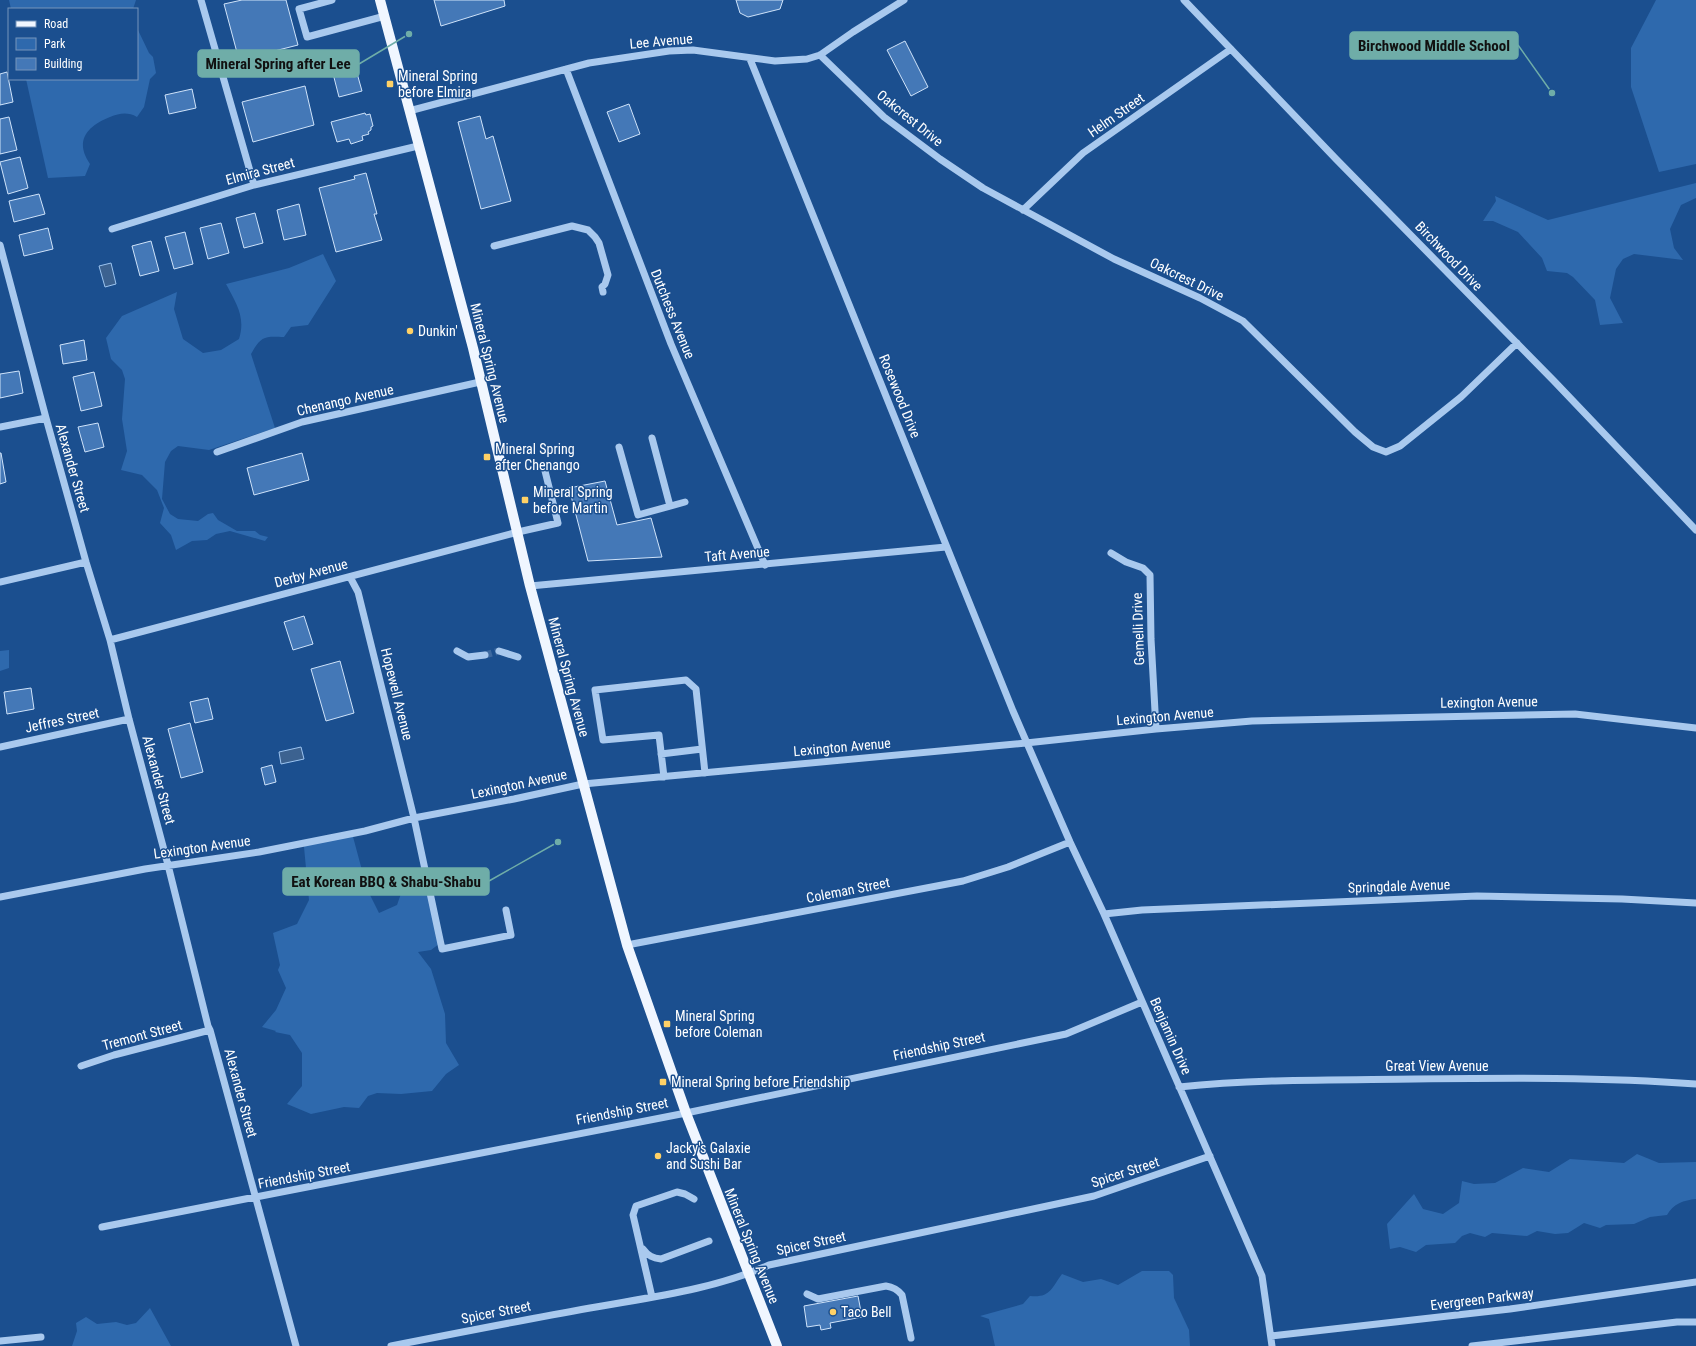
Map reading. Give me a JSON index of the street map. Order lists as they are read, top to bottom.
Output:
{
  "streets": {
    "main road": ["Mineral Spring Avenue"],
    "street": [
      "Lee Avenue",
      "Helm Street",
      "Oakcrest Drive",
      "Elmira Street",
      "Birchwood Drive",
      "Dutchess Avenue",
      "Rosewood Drive",
      "Chenango Avenue",
      "Alexander Street",
      "Taft Avenue",
      "Derby Avenue",
      "Gemelli Drive",
      "Hopewell Avenue",
      "Lexington Avenue",
      "Jeffres Street",
      "Springdale Avenue",
      "Coleman Street",
      "Tremont Street",
      "Benjamin Drive",
      "Friendship Street",
      "Great View Avenue",
      "Spicer Street",
      "Evergreen Parkway"
    ]
  },
  "crossings": [
    ["Lee Avenue", "Oakcrest Drive"],
    ["Lee Avenue", "Dutchess Avenue"],
    ["Lee Avenue", "Mineral Spring Avenue"],
    ["Lee Avenue", "Rosewood Drive"],
    ["Helm Street", "Oakcrest Drive"],
    ["Helm Street", "Birchwood Drive"],
    ["Oakcrest Drive", "Birchwood Drive"],
    ["Elmira Street", "Mineral Spring Avenue"],
    ["Dutchess Avenue", "Taft Avenue"],
    ["Mineral Spring Avenue", "Chenango Avenue"],
    ["Mineral Spring Avenue", "Taft Avenue"],
    ["Mineral Spring Avenue", "Derby Avenue"],
    ["Mineral Spring Avenue", "Lexington Avenue"],
    ["Mineral Spring Avenue", "Coleman Street"],
    ["Mineral Spring Avenue", "Friendship Street"],
    ["Mineral Spring Avenue", "Spicer Street"],
    ["Rosewood Drive", "Taft Avenue"],
    ["Rosewood Drive", "Lexington Avenue"],
    ["Rosewood Drive", "Benjamin Drive"],
    ["Alexander Street", "Derby Avenue"],
    ["Alexander Street", "Lexington Avenue"],
    ["Alexander Street", "Jeffres Street"],
    ["Alexander Street", "Tremont Street"],
    ["Alexander Street", "Friendship Street"],
    ["Derby Avenue", "Hopewell Avenue"],
    ["Gemelli Drive", "Lexington Avenue"],
    ["Hopewell Avenue", "Lexington Avenue"],
    ["Lexington Avenue", "Benjamin Drive"],
    ["Springdale Avenue", "Benjamin Drive"],
    ["Coleman Street", "Benjamin Drive"],
    ["Benjamin Drive", "Friendship Street"],
    ["Benjamin Drive", "Great View Avenue"],
    ["Benjamin Drive", "Spicer Street"],
    ["Benjamin Drive", "Evergreen Parkway"]
  ],
  "places": {
    "other": [
      "Mineral Spring after Lee",
      "Birchwood Middle School",
      "Dunkin'",
      "Eat Korean BBQ & Shabu-Shabu",
      "Jacky's Galaxie and Sushi Bar",
      "Taco Bell"
    ],
    "transit": [
      "Mineral Spring before Elmira",
      "Mineral Spring after Chenango",
      "Mineral Spring before Martin",
      "Mineral Spring before Coleman",
      "Mineral Spring before Friendship"
    ]
  },
  "legend": ["Road", "Park", "Building"]
}
